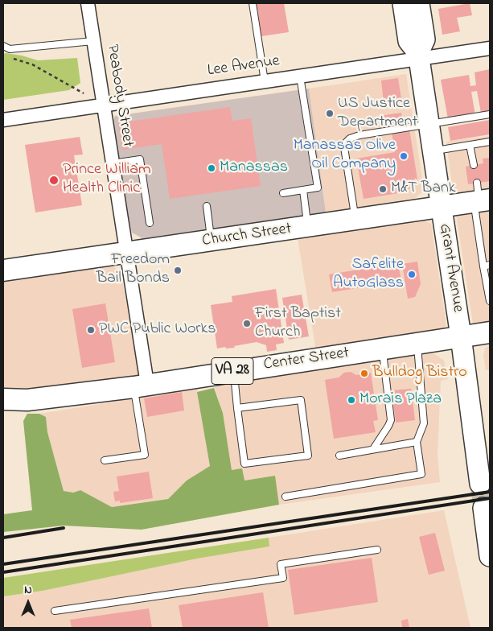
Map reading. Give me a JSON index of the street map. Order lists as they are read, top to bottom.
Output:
{
  "streets": {
    "highway": ["Church Street", "Center Street", "VA 28"],
    "main road": ["Grant Avenue"],
    "street": ["Lee Avenue", "Peabody Street"]
  },
  "crossings": [
    ["Lee Avenue", "Peabody Street"],
    ["Lee Avenue", "Grant Avenue"],
    ["Peabody Street", "Church Street"],
    ["Peabody Street", "Center Street"],
    ["Church Street", "Grant Avenue"],
    ["Grant Avenue", "Center Street"]
  ],
  "places": [
    "US Justice Department",
    "Manassas Olive Oil Company",
    "Manassas",
    "Prince William Health Clinic",
    "M&T Bank",
    "Freedom Bail Bonds",
    "Safelite AutoGlass",
    "First Baptist Church",
    "PWC Public Works",
    "Bulldog Bistro",
    "Morais Plaza"
  ],
  "north": "top"
}
